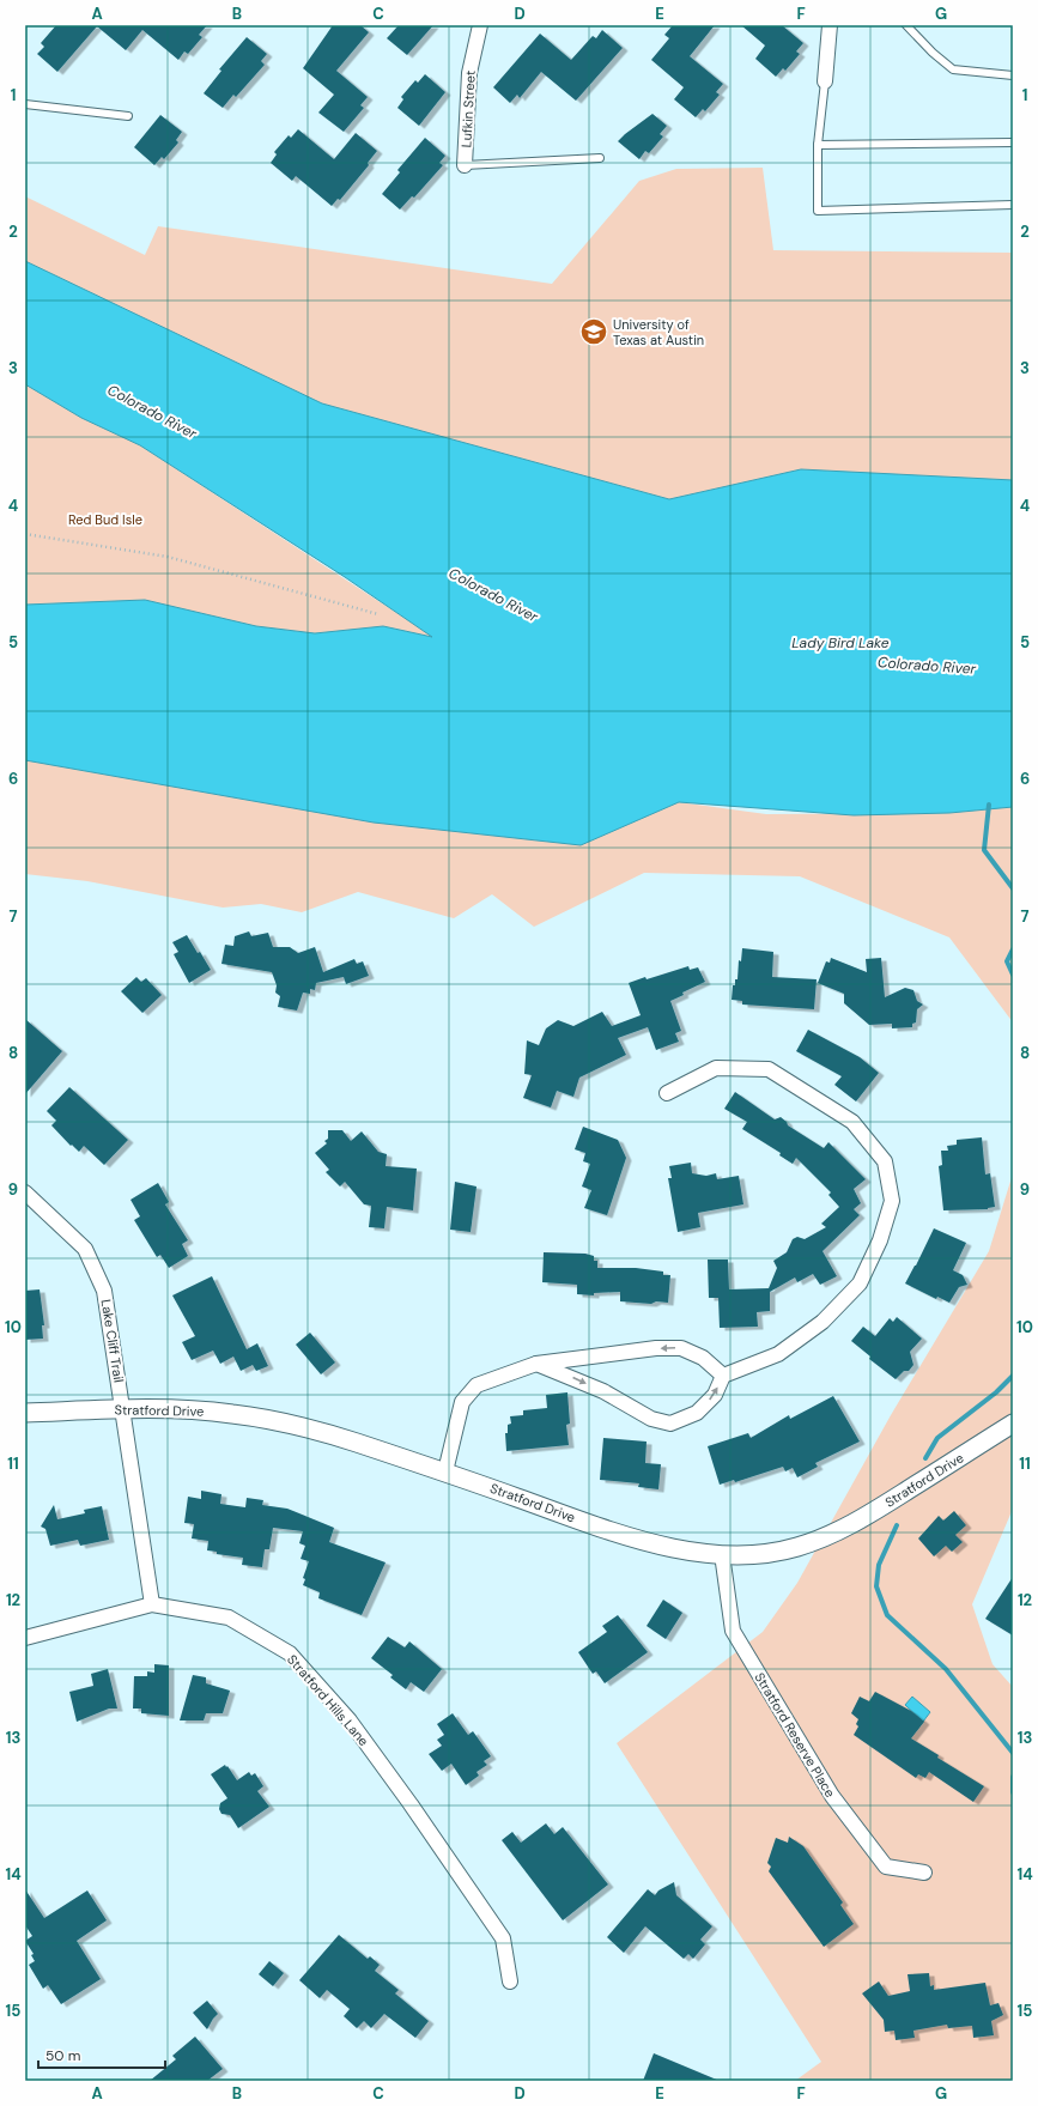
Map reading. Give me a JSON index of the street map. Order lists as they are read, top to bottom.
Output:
{
  "streets": {
    "street": [
      "Lufkin Street",
      "Lake Cliff Trail",
      "Stratford Drive",
      "Stratford Hills Lane",
      "Stratford Reserve Place"
    ]
  },
  "crossings": [
    ["Lake Cliff Trail", "Stratford Drive"],
    ["Lake Cliff Trail", "Stratford Hills Lane"],
    ["Stratford Drive", "Stratford Reserve Place"]
  ],
  "water": ["Colorado River", "Lady Bird Lake"],
  "parks": ["Red Bud Isle"],
  "places": {
    "school or university": ["University of Texas at Austin"]
  },
  "scale_bar": "50 m",
  "grid": {
    "columns": [
      "A",
      "B",
      "C",
      "D",
      "E",
      "F",
      "G"
    ],
    "rows": [
      "1",
      "2",
      "3",
      "4",
      "5",
      "6",
      "7",
      "8",
      "9",
      "10",
      "11",
      "12",
      "13",
      "14",
      "15"
    ]
  }
}
